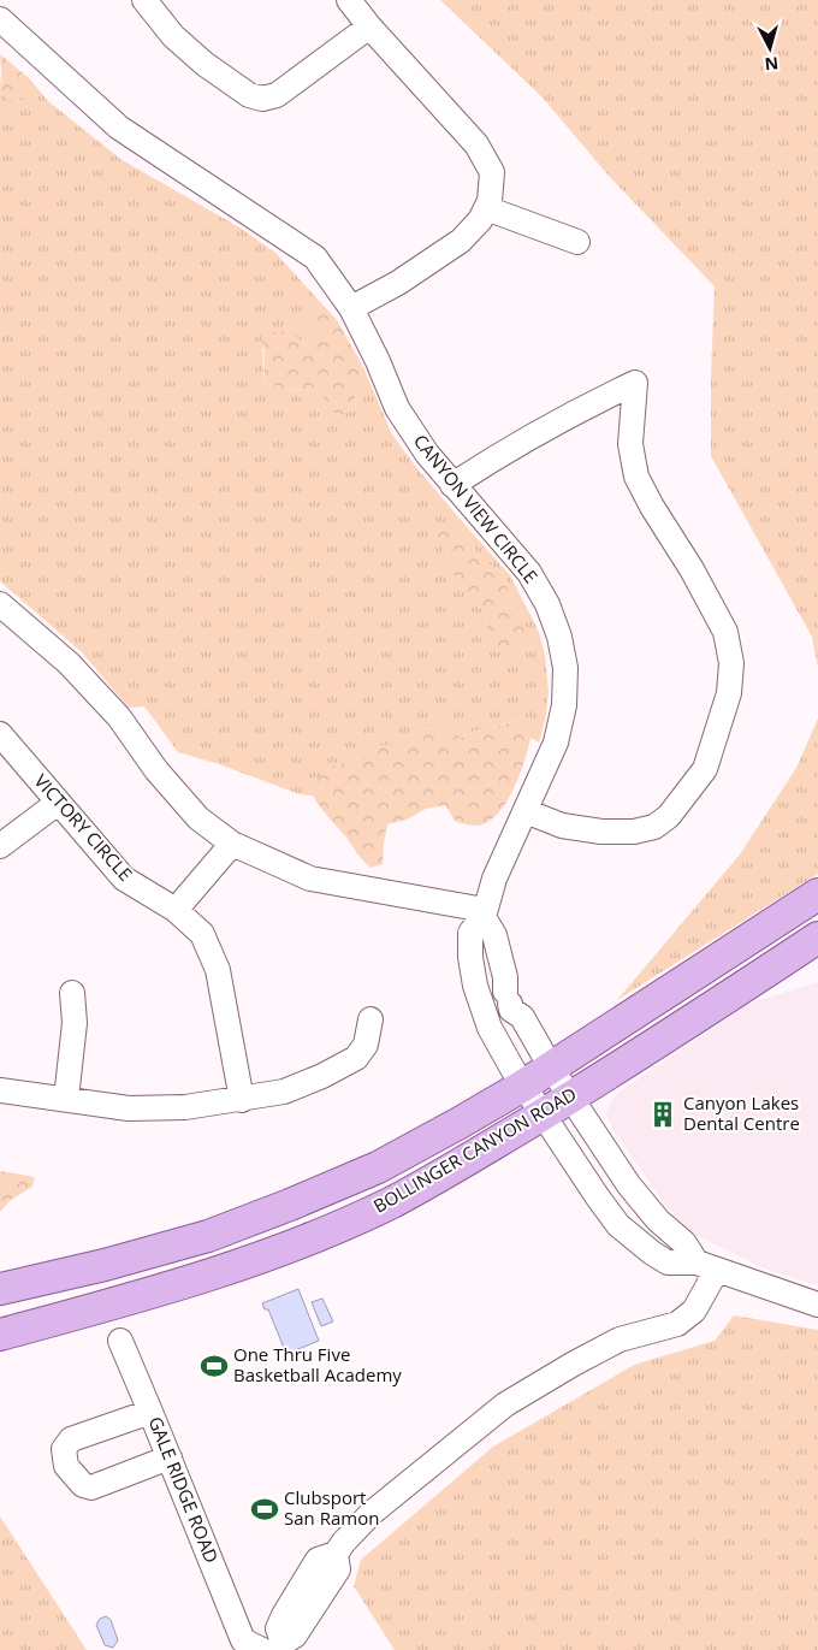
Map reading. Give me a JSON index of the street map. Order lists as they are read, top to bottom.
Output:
{
  "streets": {
    "main road": ["BOLLINGER CANYON ROAD"],
    "street": ["CANYON VIEW CIRCLE", "VICTORY CIRCLE", "GALE RIDGE ROAD"]
  },
  "crossings": [
    ["CANYON VIEW CIRCLE", "BOLLINGER CANYON ROAD"]
  ],
  "places": {
    "building": ["Canyon Lakes Dental Centre"],
    "sports": ["One Thru Five Basketball Academy", "Clubsport San Ramon"]
  },
  "north": "bottom"
}
